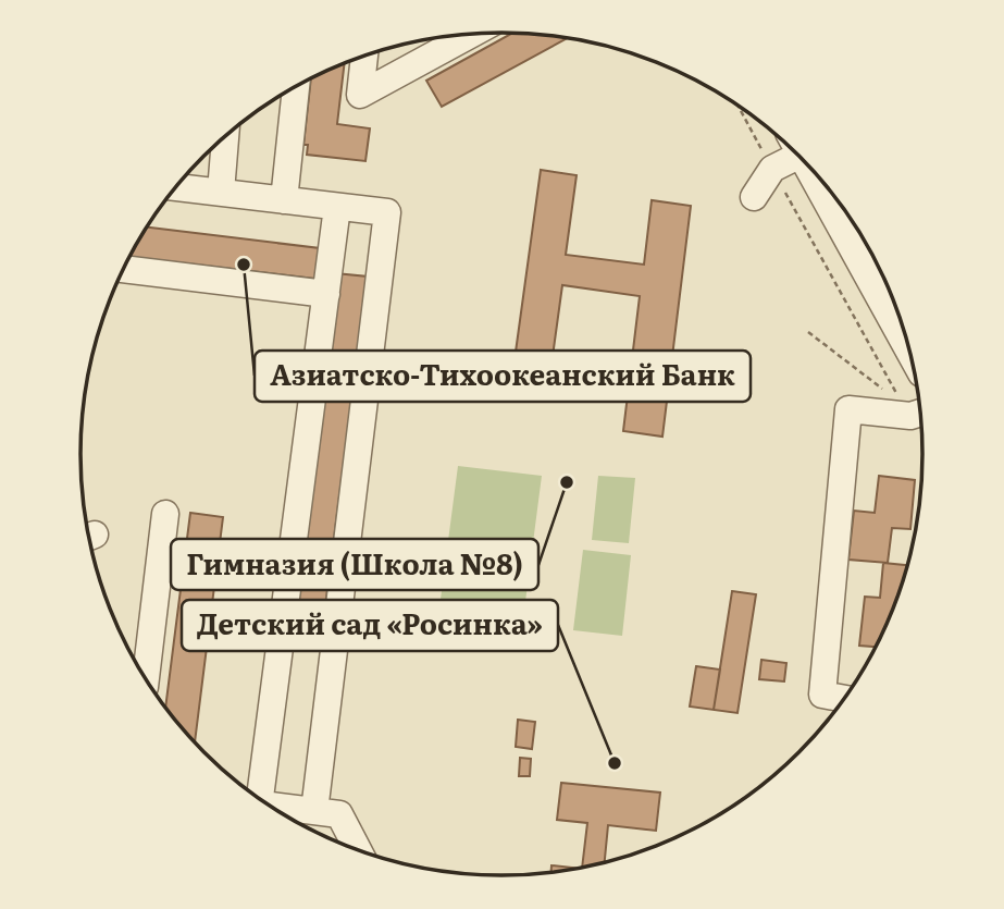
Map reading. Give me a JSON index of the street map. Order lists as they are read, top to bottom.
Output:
{
  "places": ["Азиатско-Тихоокеанский Банк", "Гимназия (Школа №8)", "Детский сад «Росинка»"]
}
